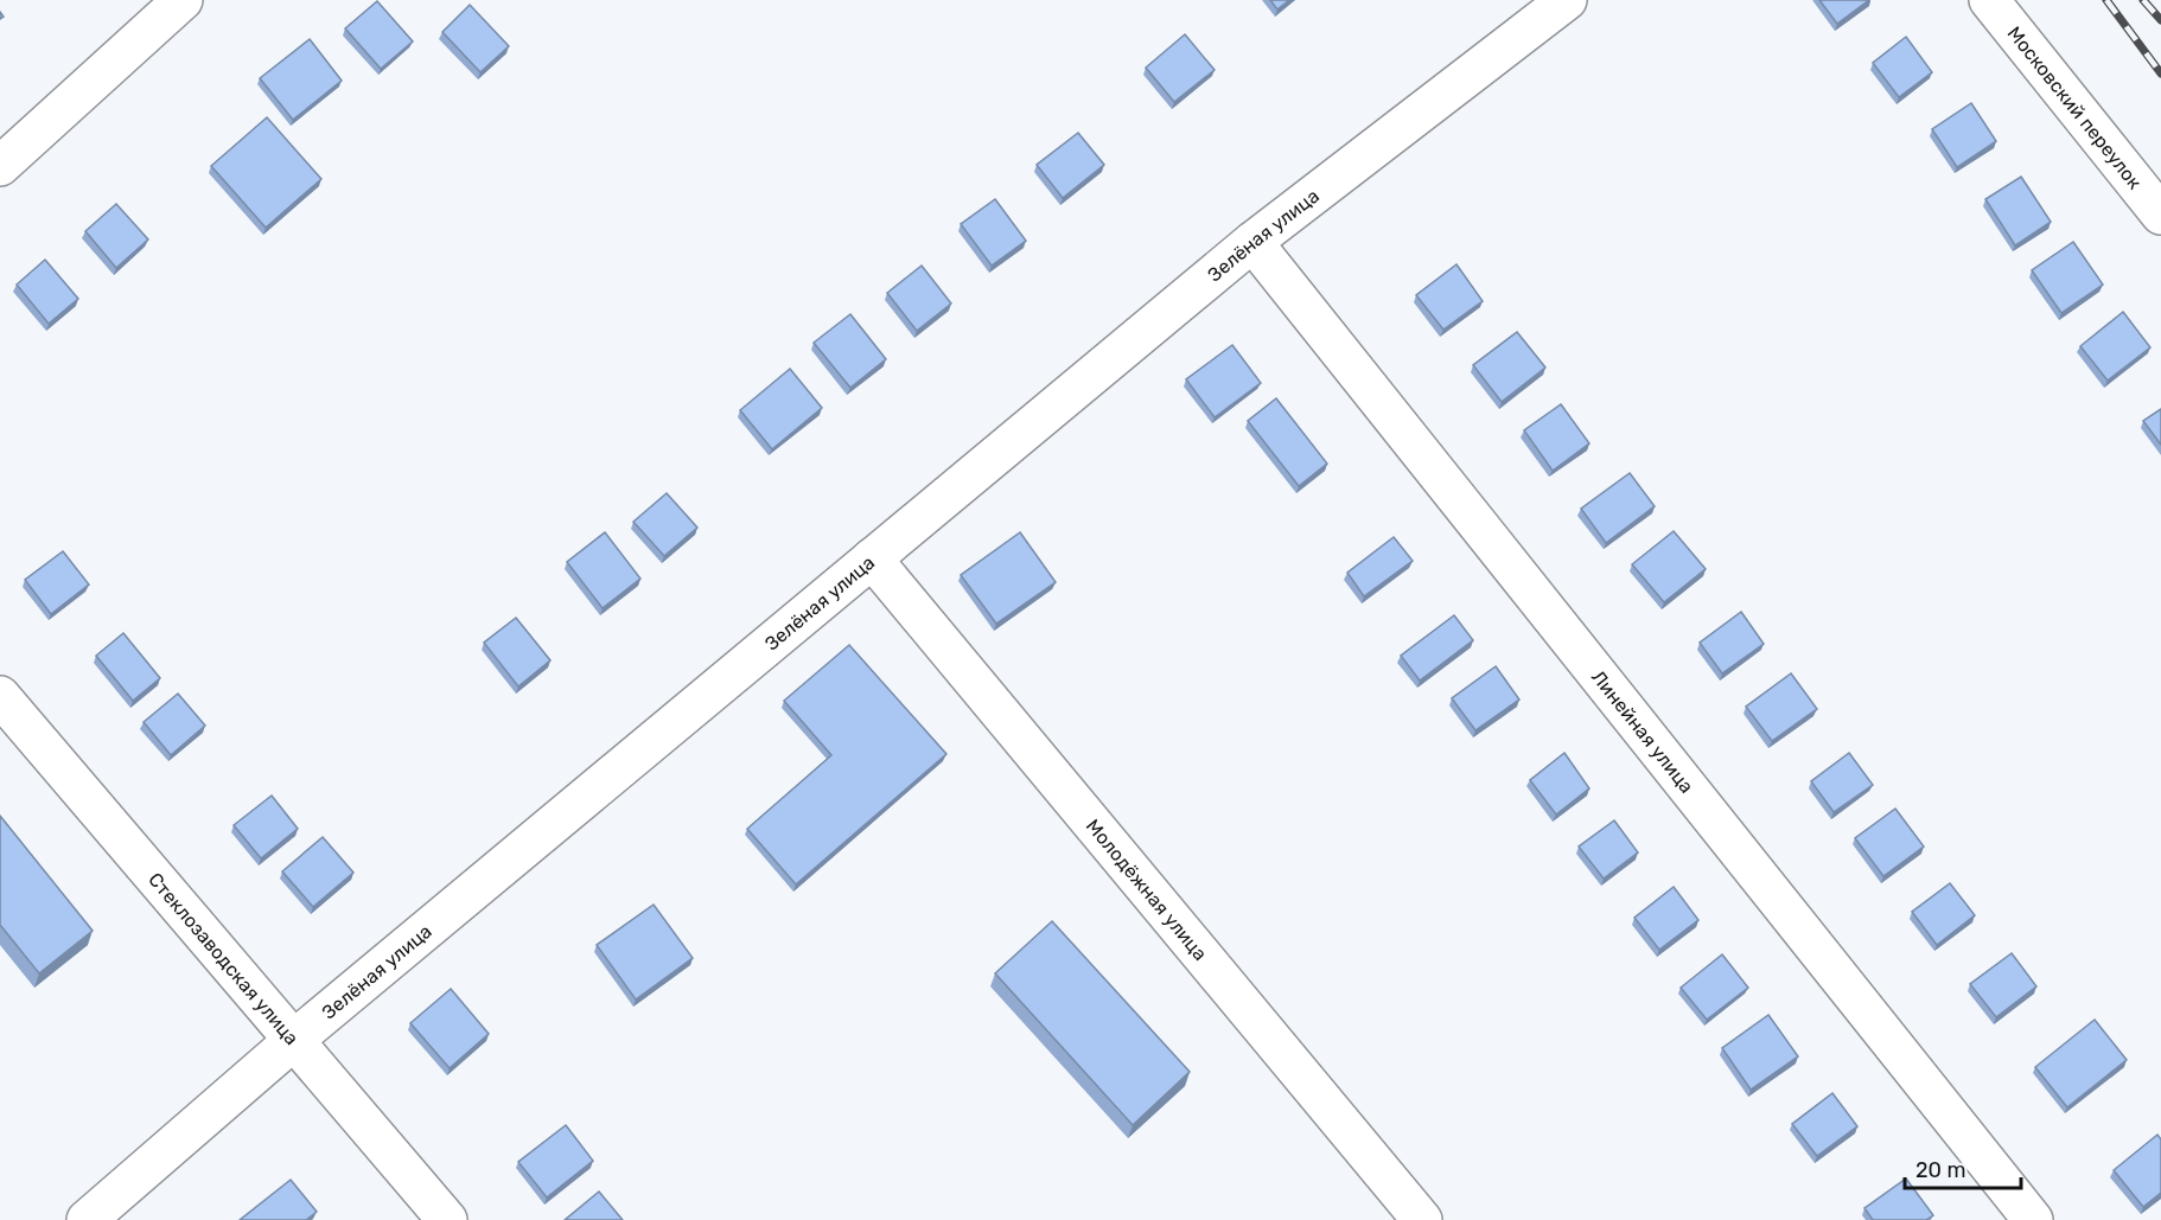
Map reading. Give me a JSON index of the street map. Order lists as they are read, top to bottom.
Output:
{
  "streets": {
    "street": [
      "Московский переулок",
      "Зелёная улица",
      "Линейная улица",
      "Молодёжная улица",
      "Стеклозаводская улица"
    ]
  },
  "crossings": [
    ["Зелёная улица", "Линейная улица"],
    ["Зелёная улица", "Молодёжная улица"],
    ["Зелёная улица", "Стеклозаводская улица"]
  ],
  "scale_bar": "20 m"
}
